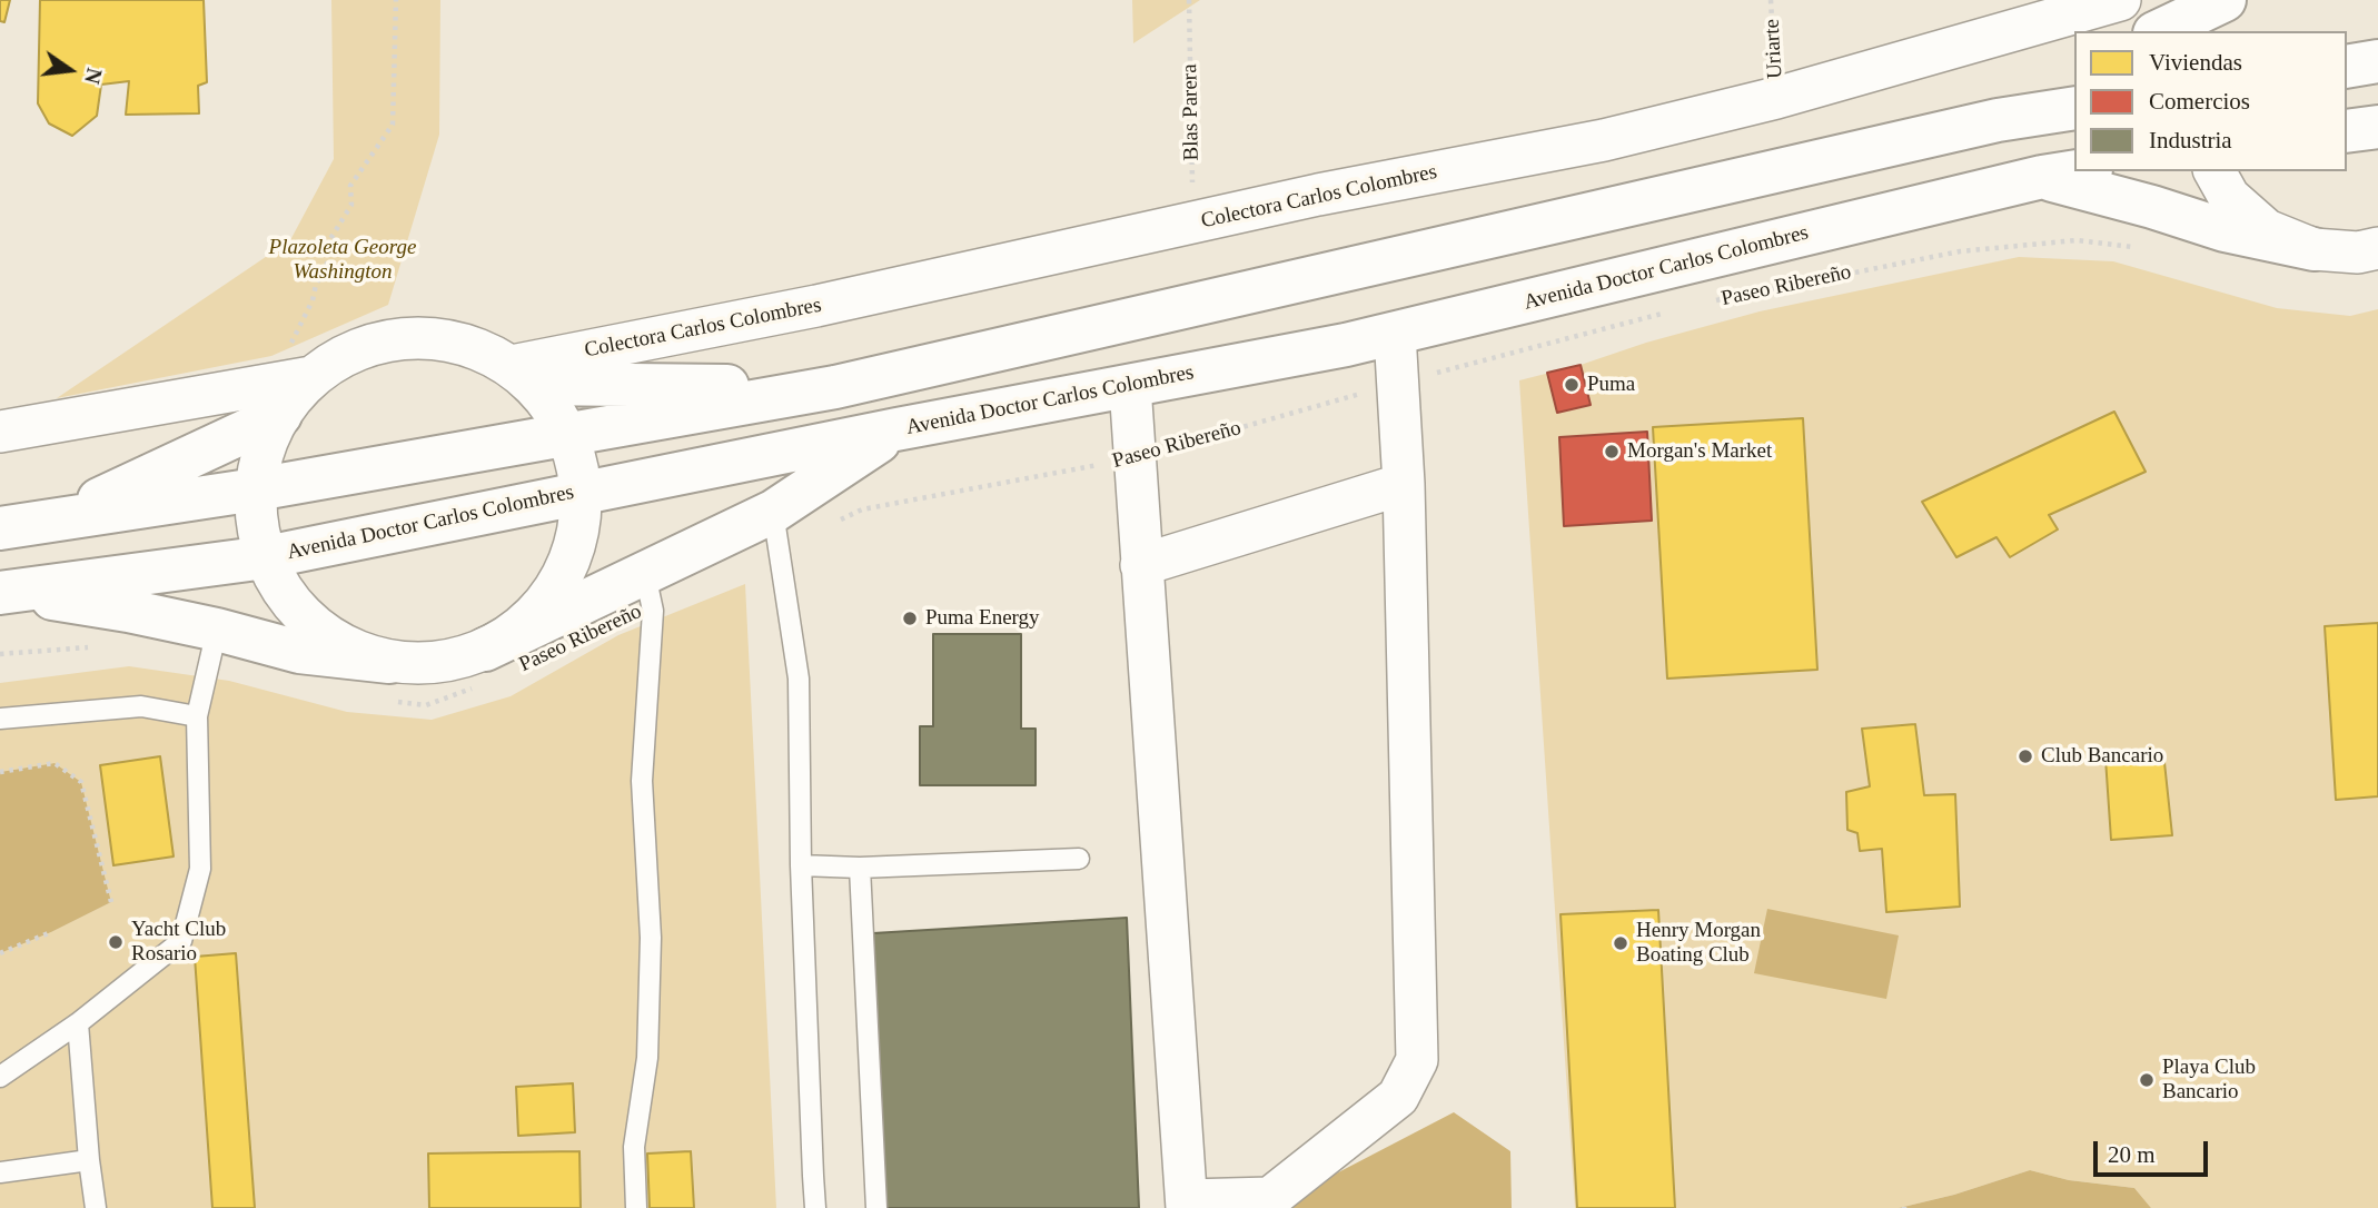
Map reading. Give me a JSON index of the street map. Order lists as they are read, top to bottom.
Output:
{
  "streets": {
    "main road": ["Avenida Doctor Carlos Colombres"],
    "street": ["Colectora Carlos Colombres"],
    "path": ["Uriarte", "Blas Parera", "Paseo Ribereño"]
  },
  "crossings": [
    ["Uriarte", "Colectora Carlos Colombres"],
    ["Blas Parera", "Colectora Carlos Colombres"]
  ],
  "parks": ["Plazoleta George Washington"],
  "places": [
    "Puma",
    "Morgan's Market",
    "Puma Energy",
    "Club Bancario",
    "Yacht Club Rosario",
    "Henry Morgan Boating Club",
    "Playa Club Bancario"
  ],
  "legend": ["Viviendas", "Comercios", "Industria"],
  "scale_bar": "20 m",
  "north": "right"
}
